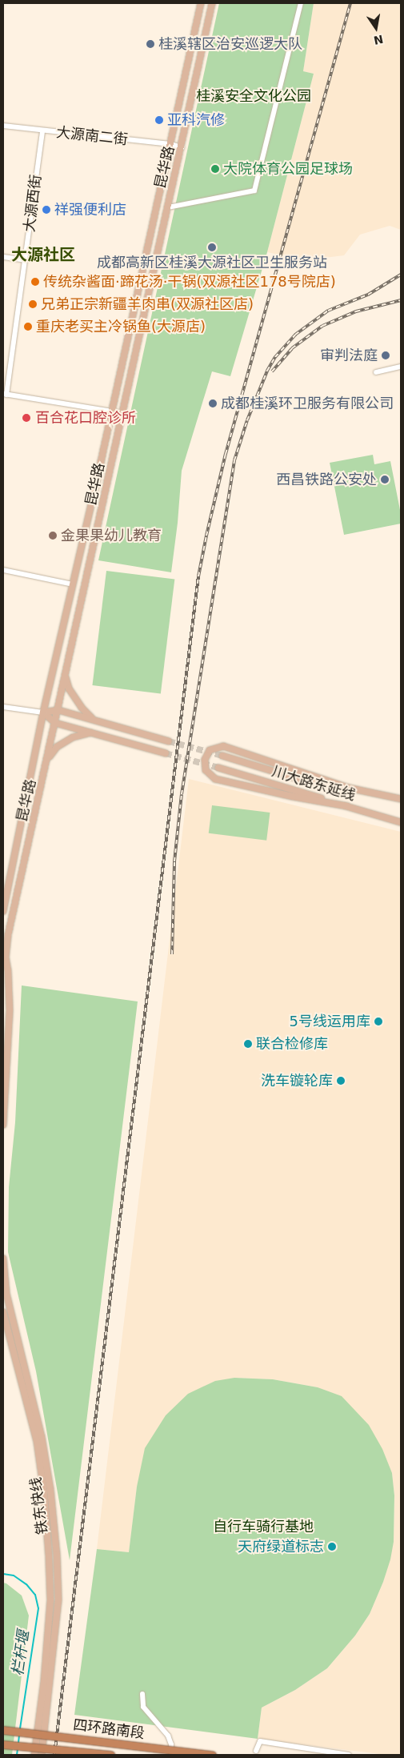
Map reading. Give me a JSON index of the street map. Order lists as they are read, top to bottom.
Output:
{
  "streets": {
    "highway": ["四环路南段"],
    "main road": ["昆华路", "川大路东延线", "铁东快线"],
    "street": ["大源南二街", "大源西街"]
  },
  "crossings": [
    ["大源南二街", "昆华路"],
    ["大源南二街", "大源西街"]
  ],
  "districts": ["大源社区"],
  "water": ["栏杆堰"],
  "parks": ["桂溪安全文化公园", "自行车骑行基地"],
  "places": [
    "桂溪辖区治安巡逻大队",
    "亚科汽修",
    "大院体育公园足球场",
    "祥强便利店",
    "成都高新区桂溪大源社区卫生服务站",
    "传统杂酱面·蹄花汤·干锅(双源社区178号院店)",
    "兄弟正宗新疆羊肉串(双源社区店)",
    "重庆老买主冷锅鱼(大源店)",
    "审判法庭",
    "成都桂溪环卫服务有限公司",
    "百合花口腔诊所",
    "西昌铁路公安处",
    "金果果幼儿教育",
    "5号线运用库",
    "联合检修库",
    "洗车镟轮库",
    "天府绿道标志"
  ],
  "north": "bottom"
}
